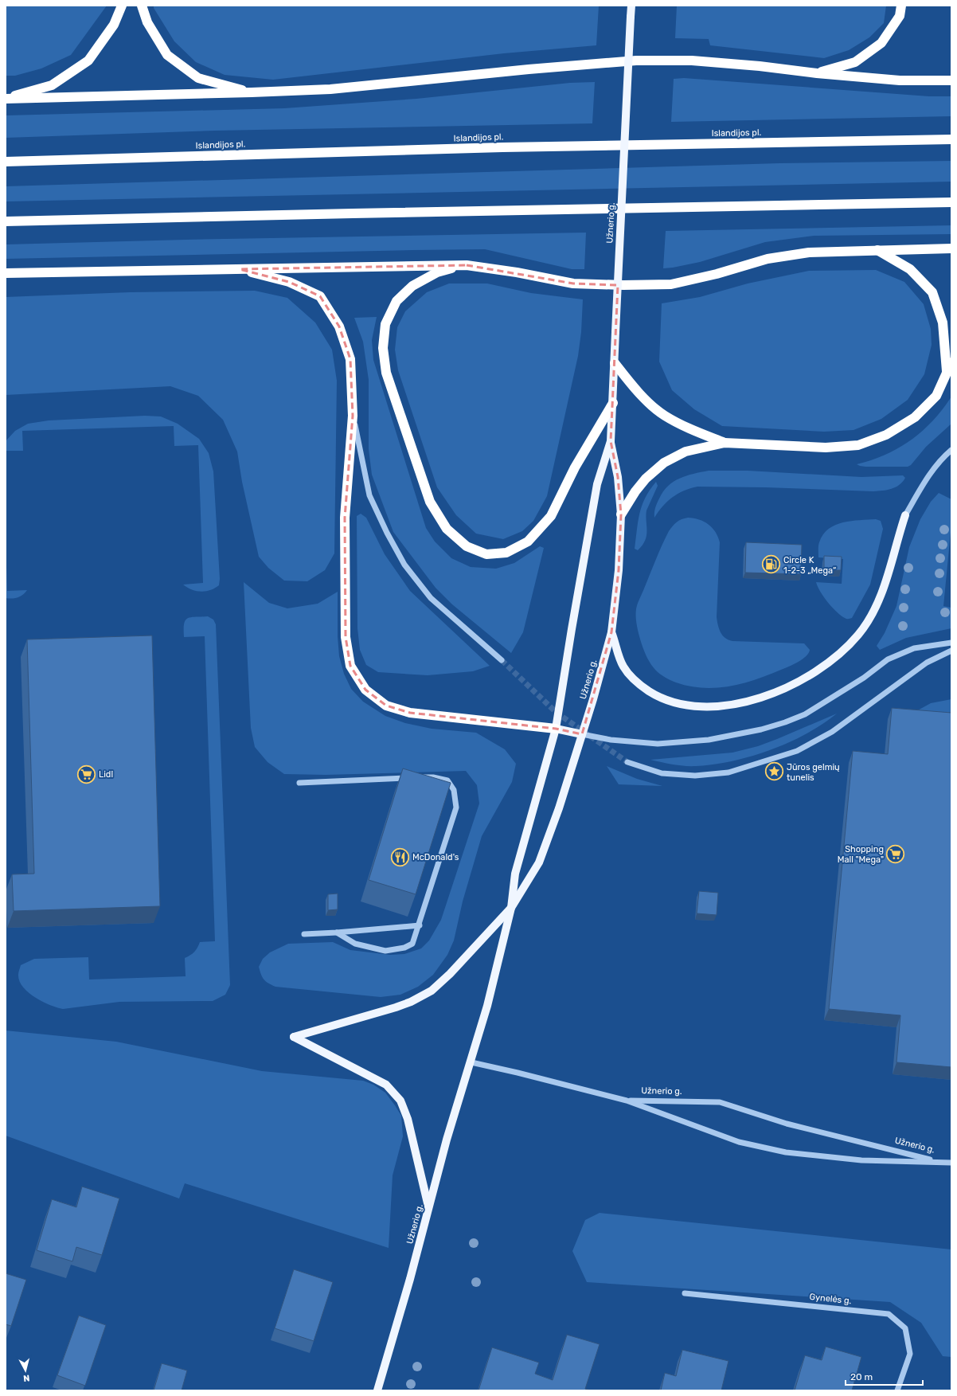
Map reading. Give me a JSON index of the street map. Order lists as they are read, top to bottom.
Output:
{
  "streets": {
    "highway": ["Islandijos pl."],
    "main road": ["Užnerio g."],
    "street": ["Gynelės g."]
  },
  "places": {
    "fuel station": ["Circle K 1-2-3 „Mega“"],
    "place": ["Jūros gelmių tunelis"],
    "supermarket": ["Lidl", "Shopping Mall \"Mega\""],
    "restaurant": ["McDonald's"]
  },
  "scale_bar": "20 m",
  "north": "bottom"
}
